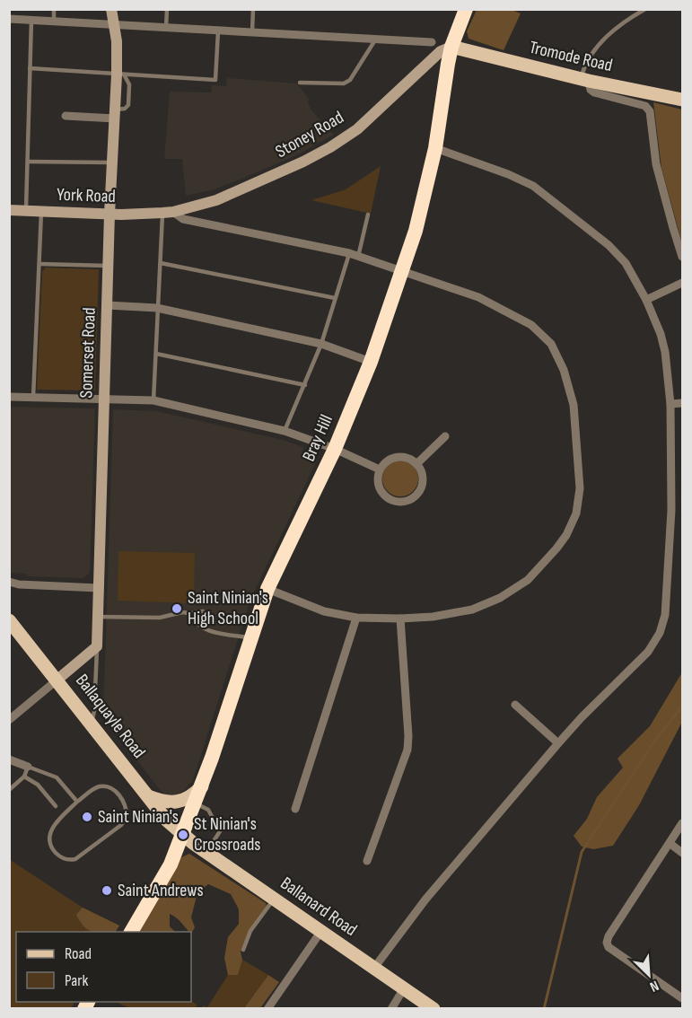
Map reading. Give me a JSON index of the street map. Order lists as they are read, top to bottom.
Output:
{
  "streets": {
    "highway": ["Bray Hill"],
    "main road": [
      "Tromode Road",
      "Stoney Road",
      "York Road",
      "Somerset Road",
      "Ballaquayle Road",
      "Ballanard Road"
    ]
  },
  "crossings": [
    ["Tromode Road", "Stoney Road"],
    ["Tromode Road", "Bray Hill"],
    ["Stoney Road", "York Road"],
    ["Stoney Road", "Bray Hill"],
    ["York Road", "Somerset Road"],
    ["Bray Hill", "Ballaquayle Road"],
    ["Bray Hill", "Ballanard Road"],
    ["Ballaquayle Road", "Ballanard Road"]
  ],
  "places": [
    "Saint Ninian's High School",
    "Saint Ninian's",
    "St Ninian's Crossroads",
    "Saint Andrews"
  ],
  "legend": ["Road", "Park"],
  "north": "bottom right"
}
